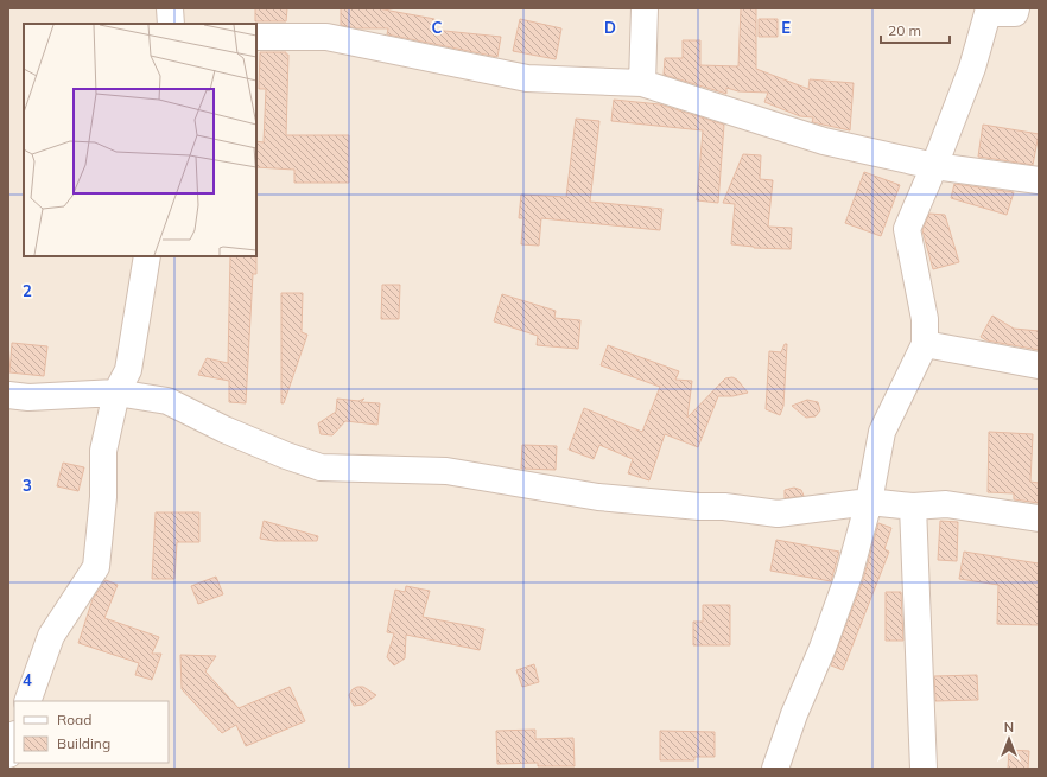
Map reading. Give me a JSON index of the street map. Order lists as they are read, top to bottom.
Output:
{
  "legend": ["Road", "Building"],
  "scale_bar": "20 m",
  "north": "top",
  "grid": {
    "columns": ["C", "D", "E"],
    "rows": ["2", "3", "4"]
  }
}
